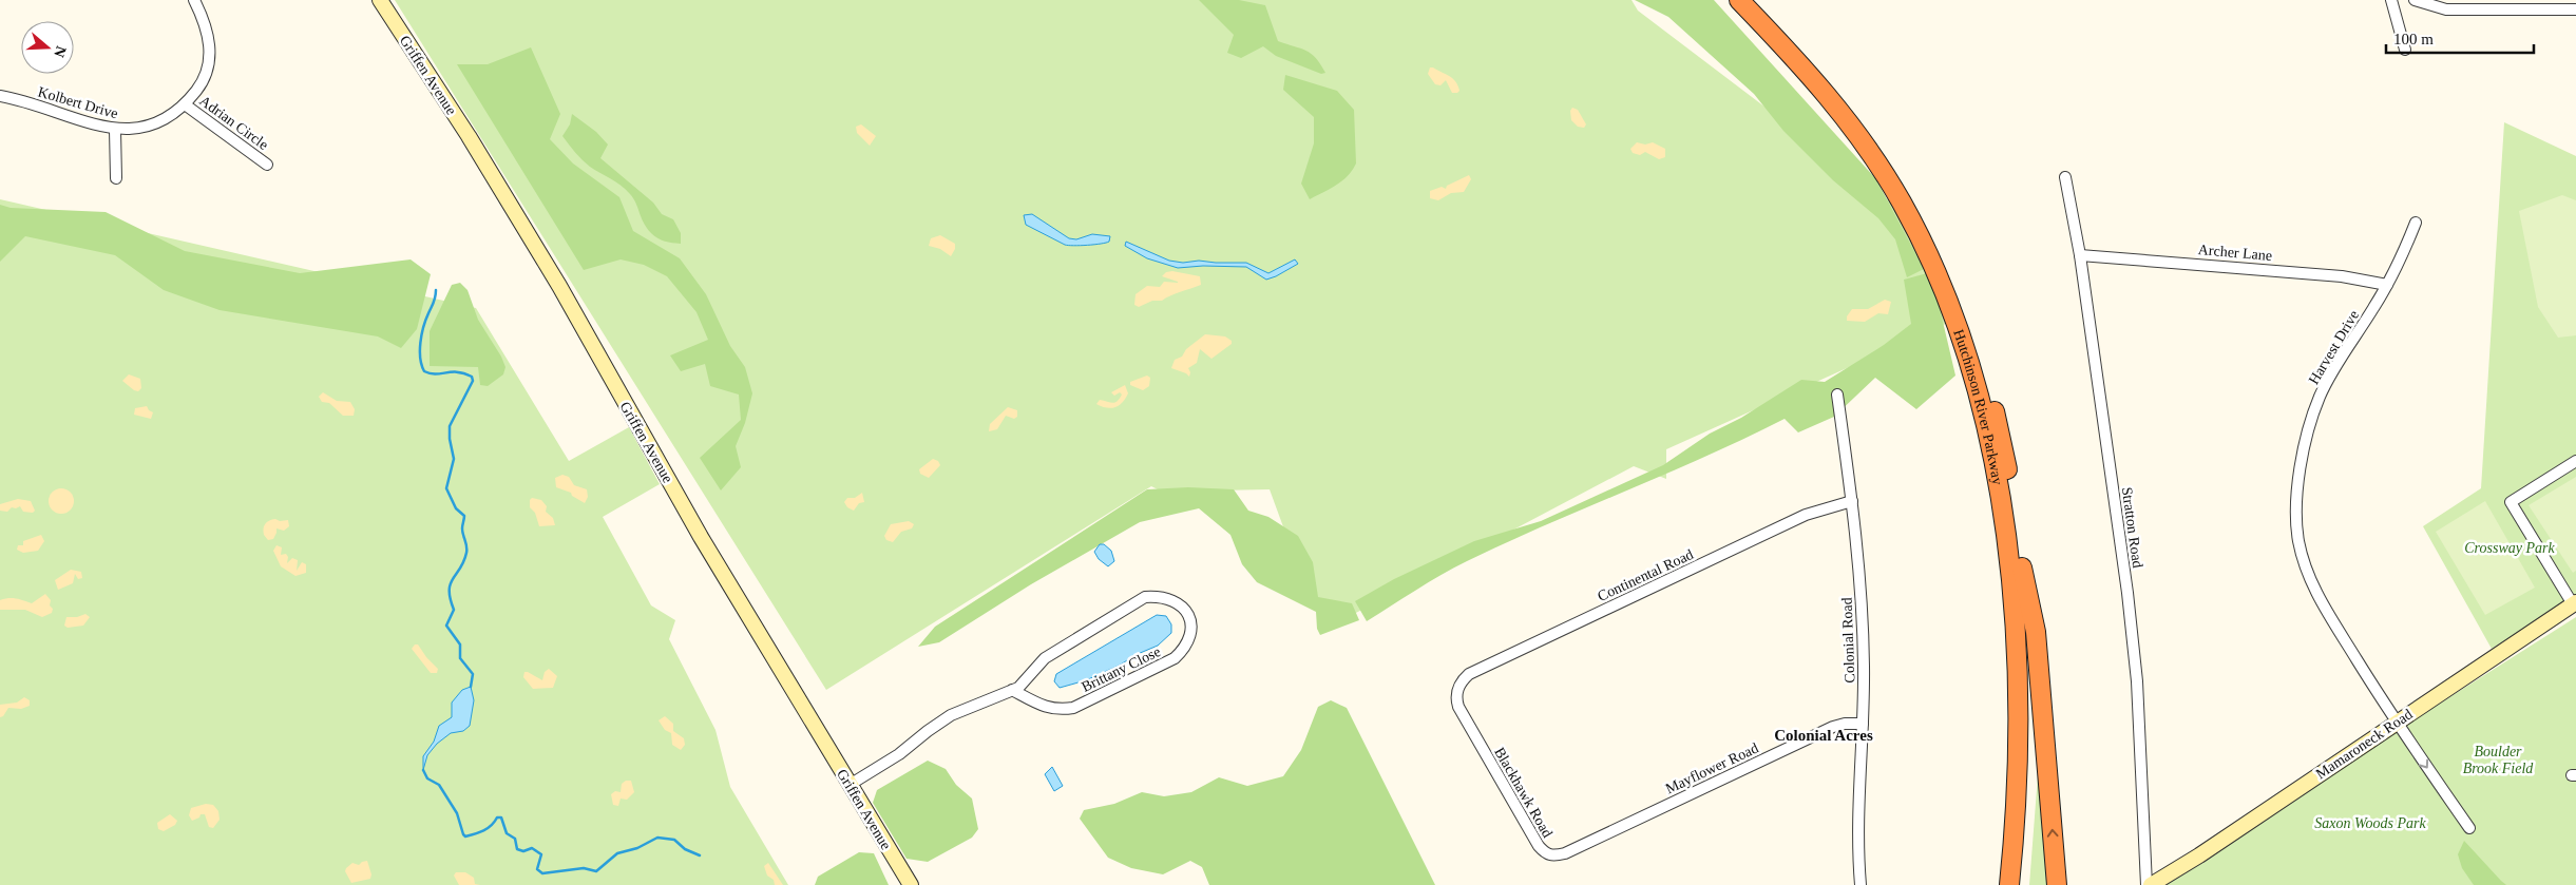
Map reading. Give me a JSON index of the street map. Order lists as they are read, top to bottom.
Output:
{
  "streets": {
    "highway": ["Hutchinson River Parkway"],
    "street": [
      "Griffen Avenue",
      "Kolbert Drive",
      "Adrian Circle",
      "Archer Lane",
      "Harvest Drive",
      "Stratton Road",
      "Continental Road",
      "Colonial Road",
      "Brittany Close",
      "Mamaroneck Road",
      "Mayflower Road",
      "Blackhawk Road"
    ]
  },
  "crossings": [
    ["Griffen Avenue", "Brittany Close"],
    ["Kolbert Drive", "Adrian Circle"],
    ["Archer Lane", "Harvest Drive"],
    ["Archer Lane", "Stratton Road"],
    ["Harvest Drive", "Mamaroneck Road"],
    ["Continental Road", "Colonial Road"],
    ["Continental Road", "Blackhawk Road"],
    ["Colonial Road", "Mayflower Road"],
    ["Mayflower Road", "Blackhawk Road"]
  ],
  "districts": ["Colonial Acres"],
  "parks": ["Crossway Park", "Boulder Brook Field", "Saxon Woods Park"],
  "scale_bar": "100 m",
  "north": "right"
}
